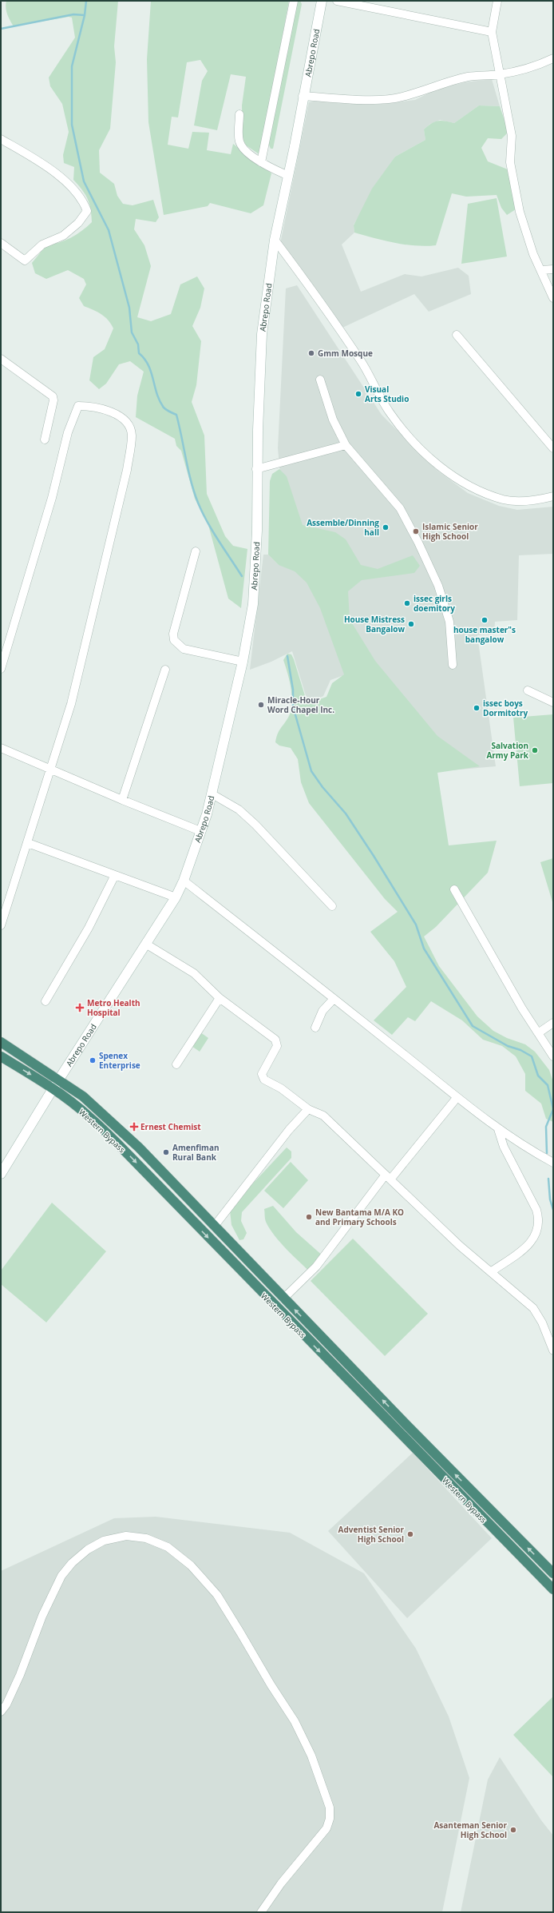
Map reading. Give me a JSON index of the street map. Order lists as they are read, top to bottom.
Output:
{
  "streets": {
    "highway": ["Western Bypass"],
    "main road": ["Abrepo Road"]
  },
  "crossings": [
    ["Abrepo Road", "Western Bypass"]
  ],
  "places": {
    "other": [
      "Gmm Mosque",
      "Visual Arts Studio",
      "Assemble/Dinning hall",
      "Islamic Senior High School",
      "issec girls doemitory",
      "house master\"s bangalow",
      "House Mistress Bangalow",
      "Miracle-Hour Word Chapel Inc.",
      "issec boys Dormitotry",
      "Salvation Army Park",
      "Spenex Enterprise",
      "Amenfiman Rural Bank",
      "New Bantama M/A KO and Primary Schools",
      "Adventist Senior High School",
      "Asanteman Senior High School"
    ],
    "health": ["Metro Health Hospital", "Ernest Chemist"]
  }
}
